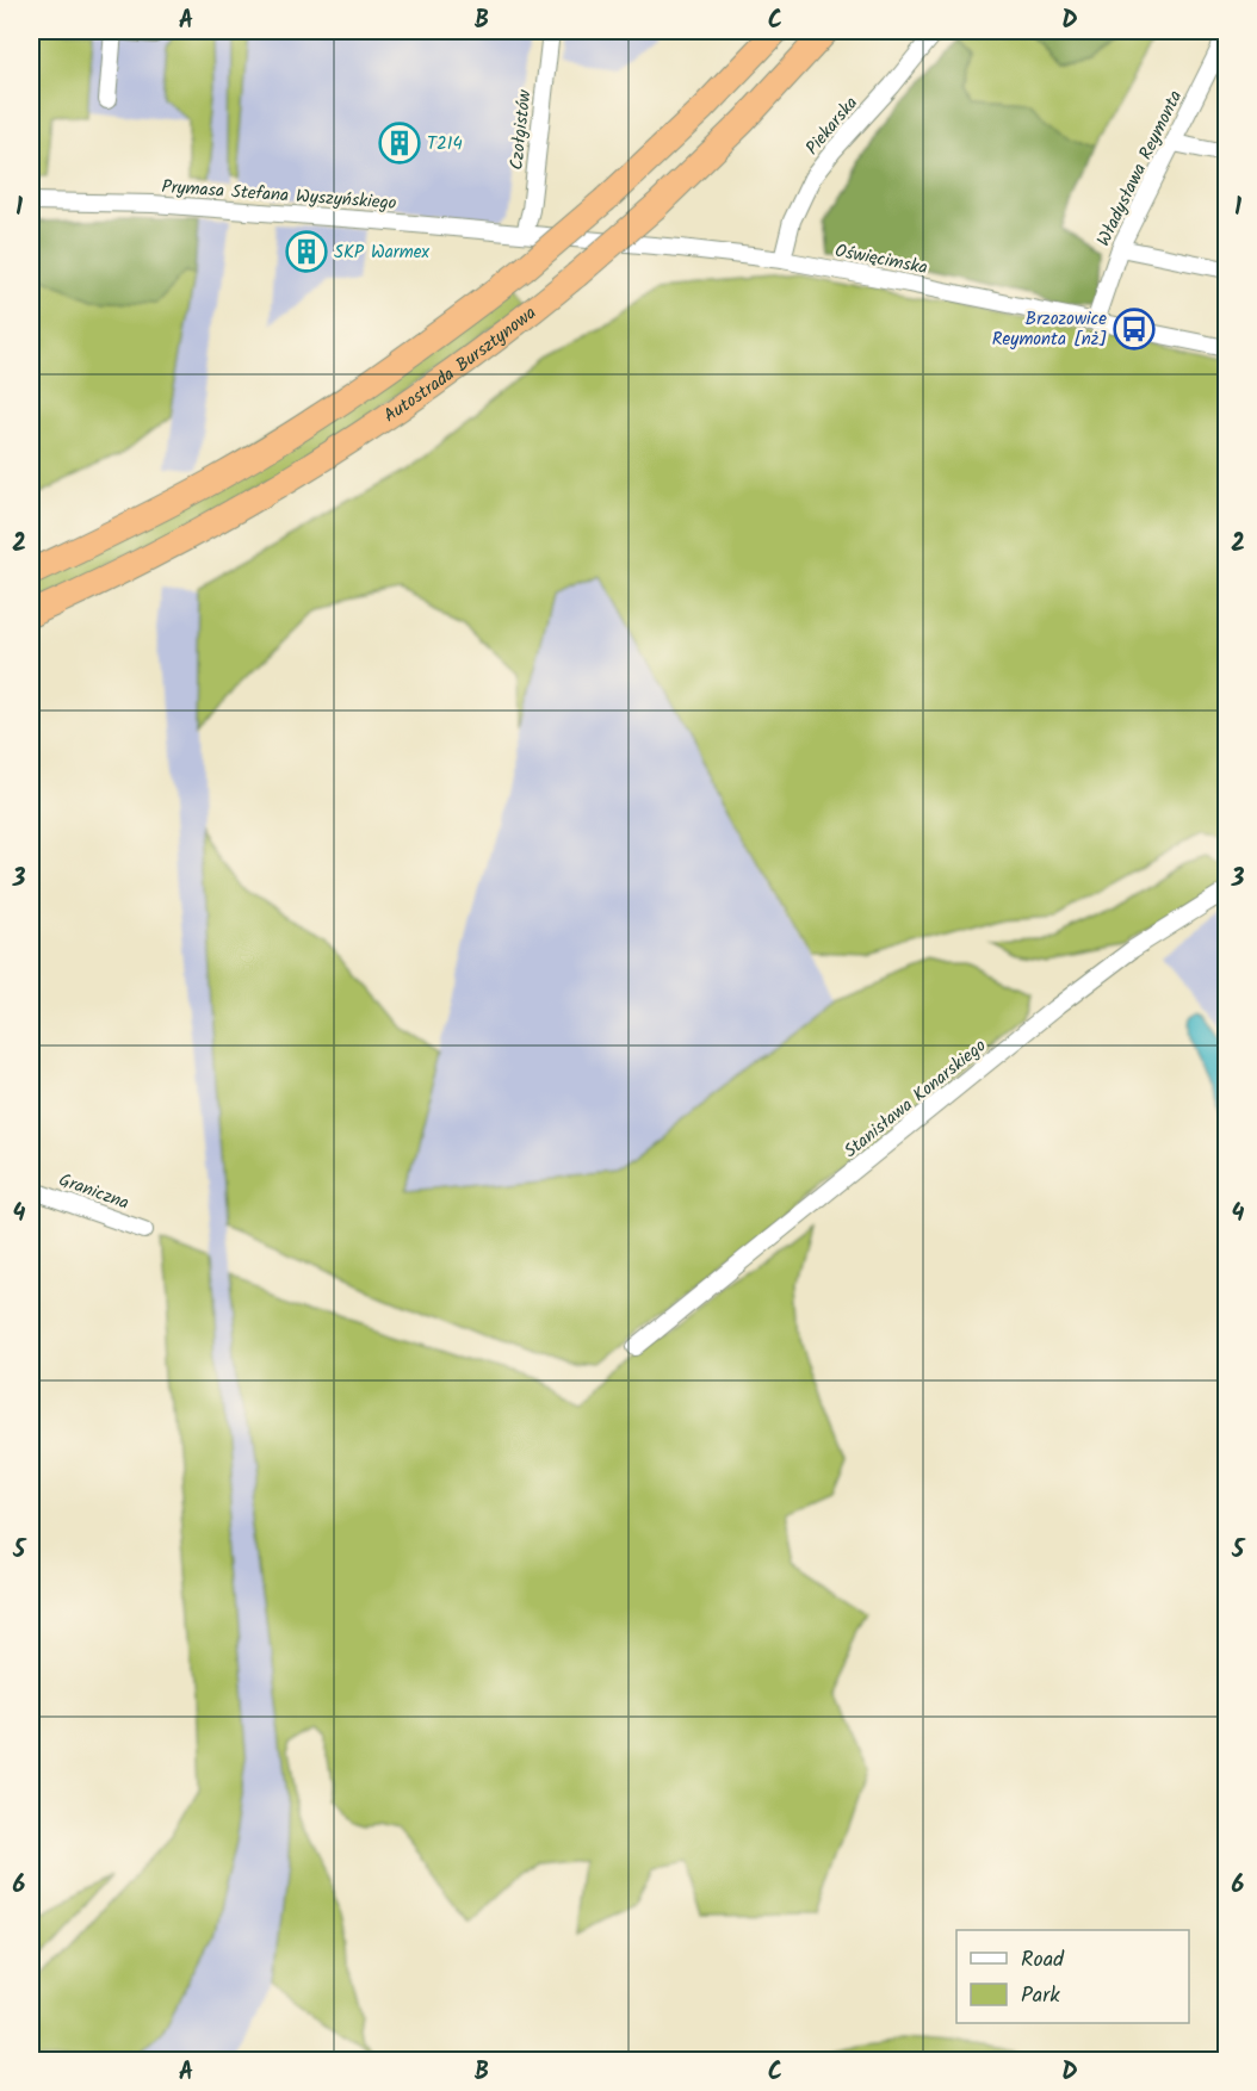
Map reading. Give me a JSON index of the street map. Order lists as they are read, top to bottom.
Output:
{
  "streets": {
    "highway": ["Autostrada Bursztynowa"],
    "street": [
      "Piekarska",
      "Czołgistów",
      "Władysława Reymonta",
      "Prymasa Stefana Wyszyńskiego",
      "Oświęcimska",
      "Stanisława Konarskiego",
      "Graniczna"
    ]
  },
  "crossings": [
    ["Piekarska", "Oświęcimska"],
    ["Czołgistów", "Prymasa Stefana Wyszyńskiego"],
    ["Czołgistów", "Oświęcimska"],
    ["Władysława Reymonta", "Oświęcimska"],
    ["Prymasa Stefana Wyszyńskiego", "Oświęcimska"]
  ],
  "places": {
    "building": ["T214", "SKP Warmex"],
    "bus stop": ["Brzozowice Reymonta [nż]"]
  },
  "legend": ["Road", "Park"],
  "grid": {
    "columns": [
      "A",
      "B",
      "C",
      "D"
    ],
    "rows": [
      "1",
      "2",
      "3",
      "4",
      "5",
      "6"
    ]
  }
}
